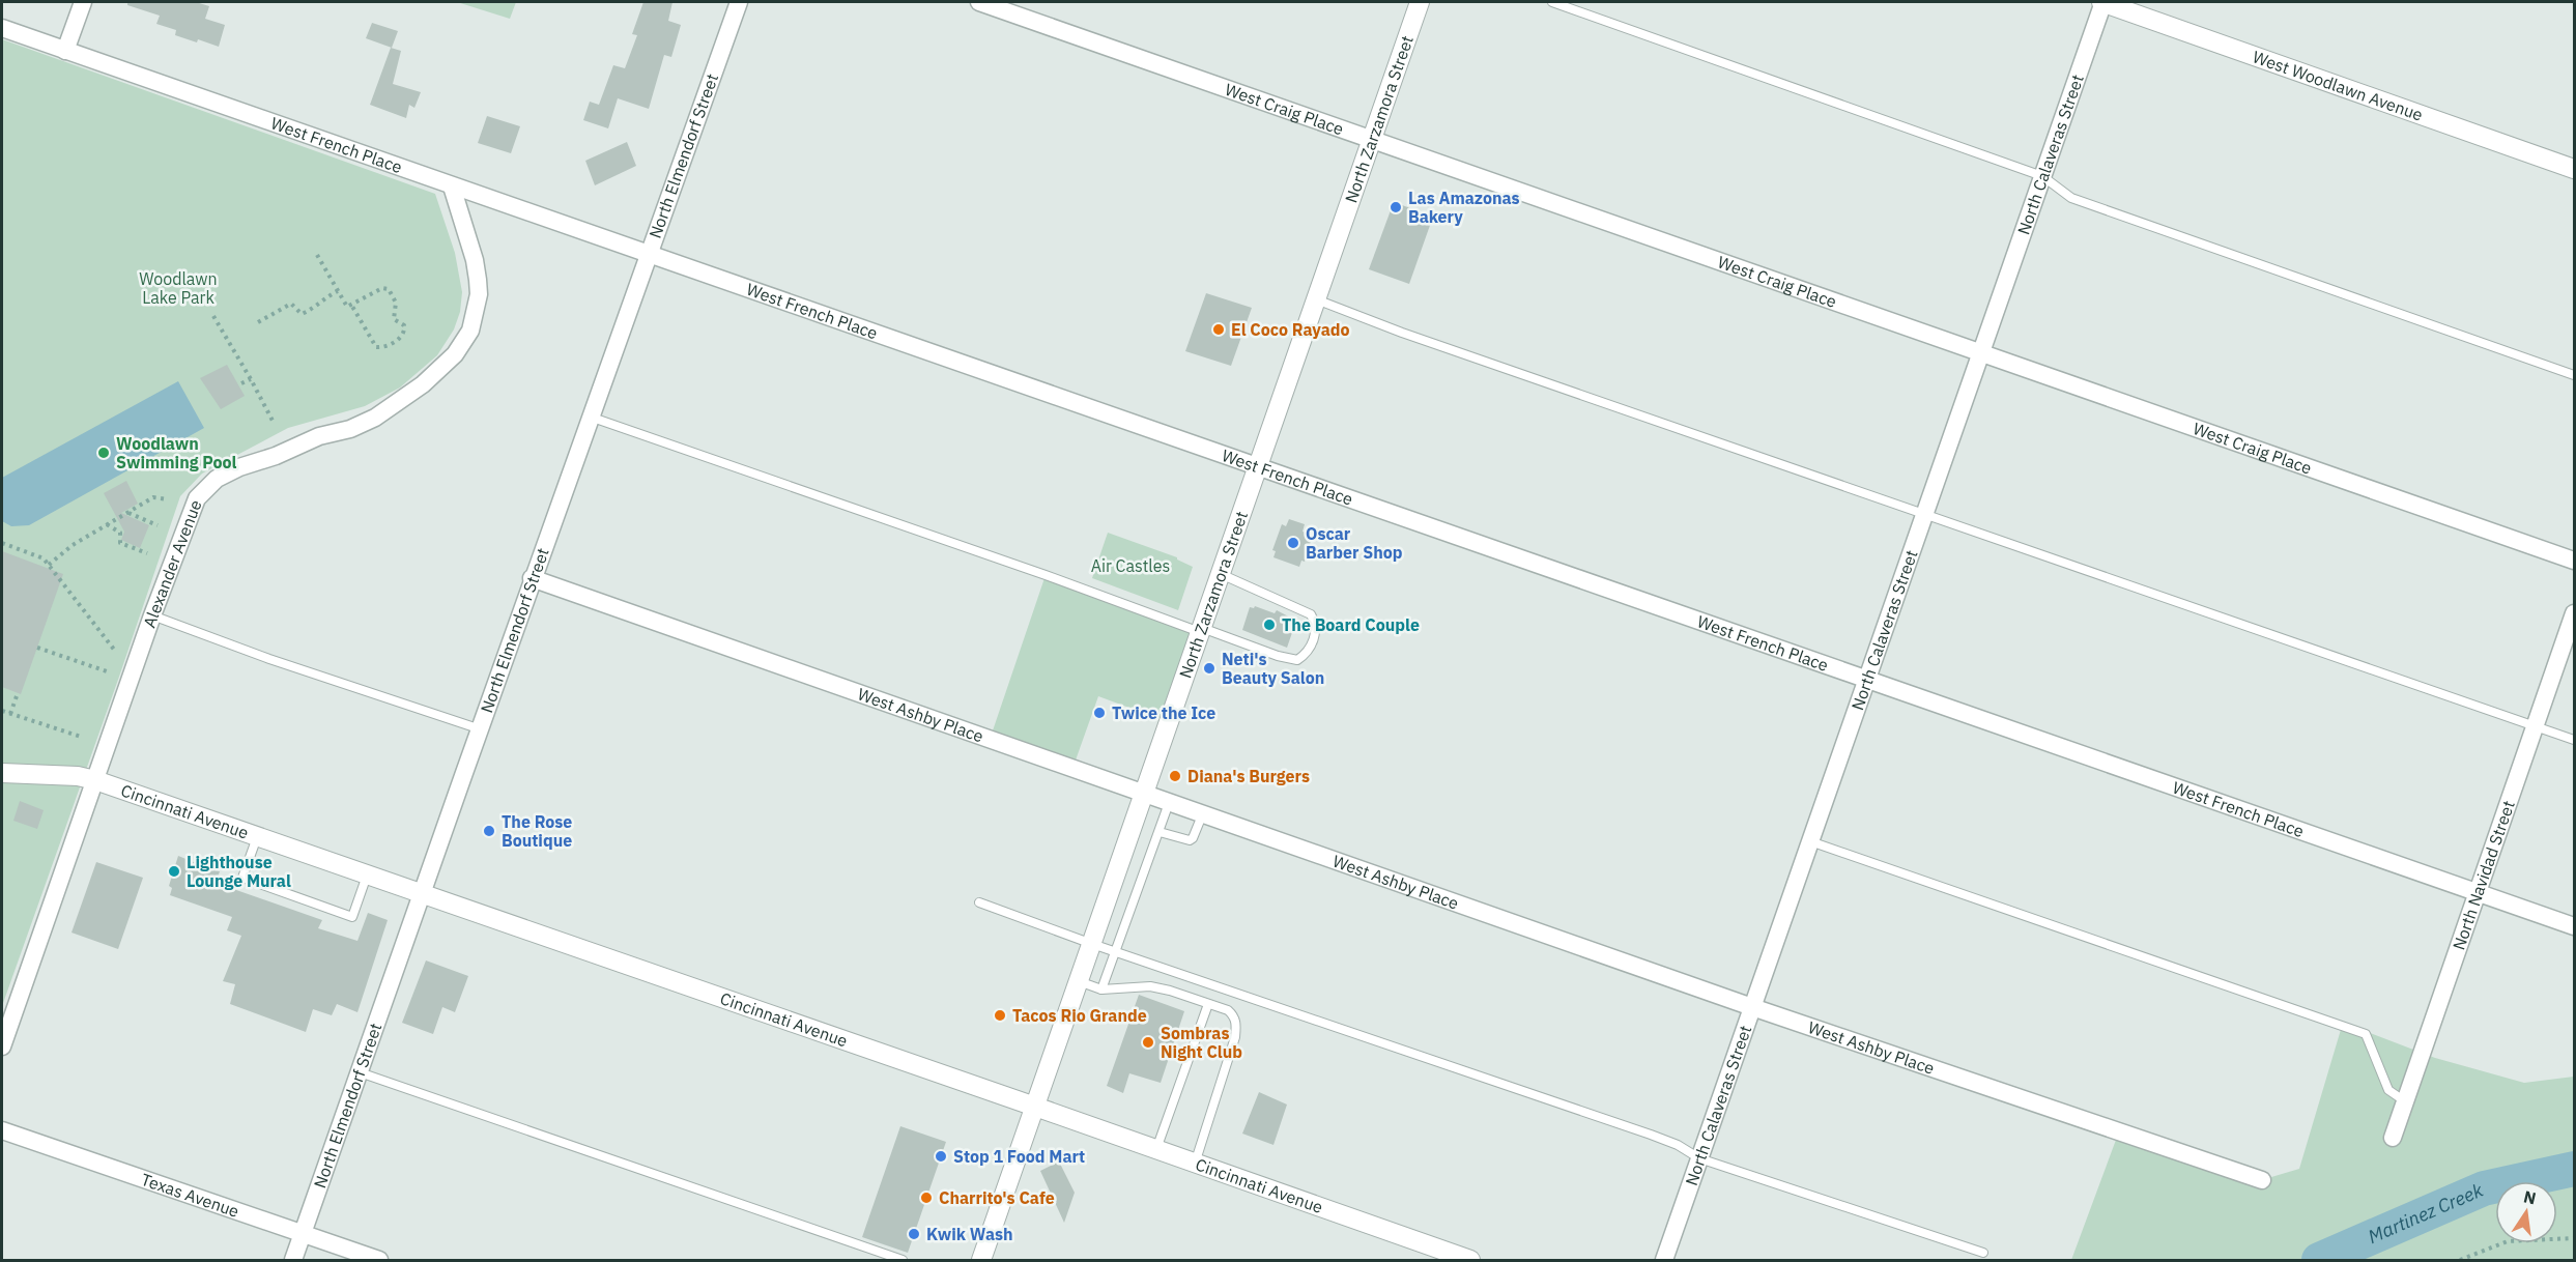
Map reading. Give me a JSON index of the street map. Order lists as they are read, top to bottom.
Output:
{
  "streets": {
    "street": [
      "West Woodlawn Avenue",
      "West Craig Place",
      "North Zarzamora Street",
      "West French Place",
      "North Elmendorf Street",
      "North Calaveras Street",
      "Alexander Avenue",
      "West Ashby Place",
      "Cincinnati Avenue",
      "North Navidad Street",
      "Texas Avenue"
    ]
  },
  "crossings": [
    ["West Woodlawn Avenue", "North Calaveras Street"],
    ["West Craig Place", "North Zarzamora Street"],
    ["West Craig Place", "North Calaveras Street"],
    ["North Zarzamora Street", "West French Place"],
    ["North Zarzamora Street", "West Ashby Place"],
    ["North Zarzamora Street", "Cincinnati Avenue"],
    ["West French Place", "North Elmendorf Street"],
    ["West French Place", "North Calaveras Street"],
    ["West French Place", "Alexander Avenue"],
    ["West French Place", "North Navidad Street"],
    ["North Elmendorf Street", "West Ashby Place"],
    ["North Elmendorf Street", "Cincinnati Avenue"],
    ["North Elmendorf Street", "Texas Avenue"],
    ["North Calaveras Street", "West Ashby Place"],
    ["Alexander Avenue", "Cincinnati Avenue"]
  ],
  "water": ["Martinez Creek"],
  "parks": ["Woodlawn Lake Park", "Air Castles"],
  "places": [
    "Las Amazonas Bakery",
    "El Coco Rayado",
    "Woodlawn Swimming Pool",
    "Oscar Barber Shop",
    "The Board Couple",
    "Neti's Beauty Salon",
    "Twice the Ice",
    "Diana's Burgers",
    "The Rose Boutique",
    "Lighthouse Lounge Mural",
    "Tacos Rio Grande",
    "Sombras Night Club",
    "Stop 1 Food Mart",
    "Charrito's Cafe",
    "Kwik Wash"
  ],
  "north": "top"
}
